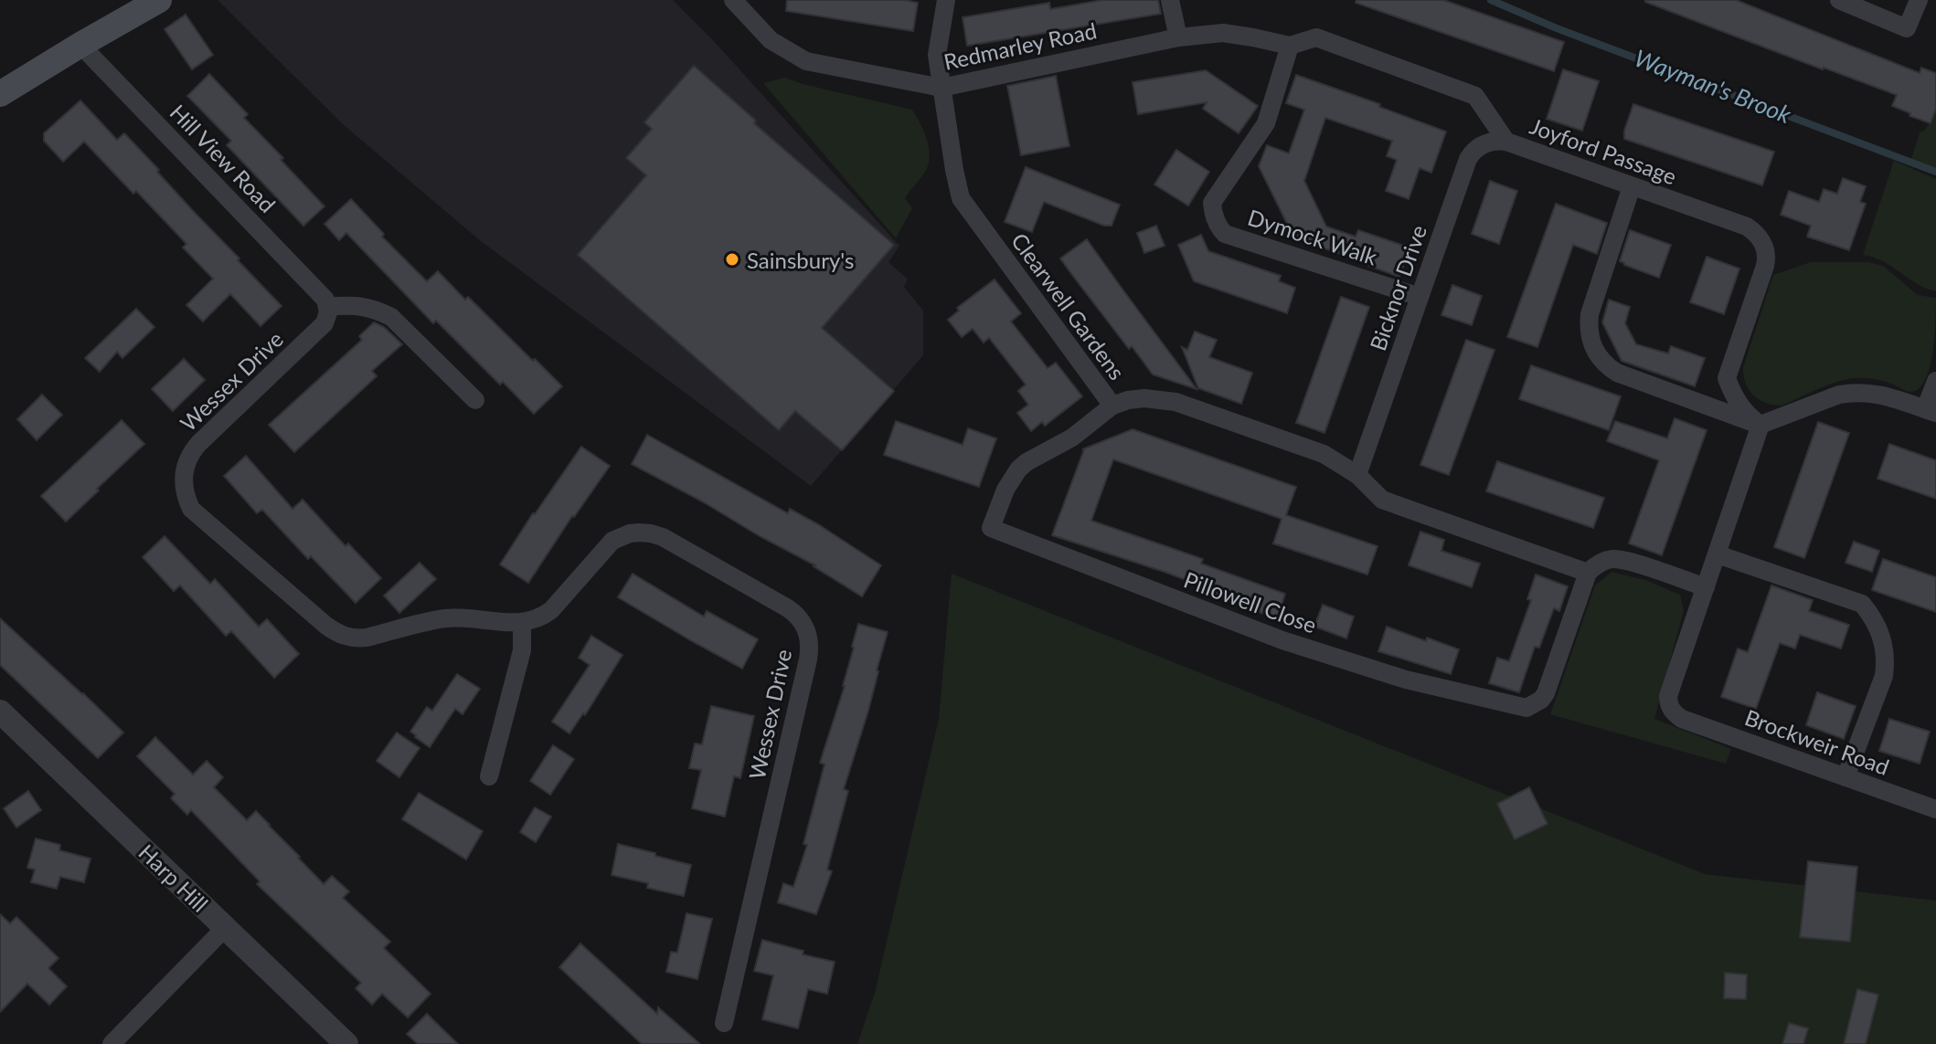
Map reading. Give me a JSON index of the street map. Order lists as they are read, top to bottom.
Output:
{
  "streets": {
    "street": [
      "Redmarley Road",
      "Joyford Passage",
      "Hill View Road",
      "Dymock Walk",
      "Bicknor Drive",
      "Clearwell Gardens",
      "Wessex Drive",
      "Pillowell Close",
      "Brockweir Road",
      "Harp Hill"
    ]
  },
  "crossings": [
    ["Redmarley Road", "Joyford Passage"],
    ["Redmarley Road", "Clearwell Gardens"],
    ["Joyford Passage", "Dymock Walk"],
    ["Joyford Passage", "Bicknor Drive"],
    ["Hill View Road", "Wessex Drive"],
    ["Dymock Walk", "Bicknor Drive"],
    ["Bicknor Drive", "Clearwell Gardens"],
    ["Clearwell Gardens", "Pillowell Close"]
  ],
  "water": ["Wayman's Brook"],
  "places": ["Sainsbury's"]
}
